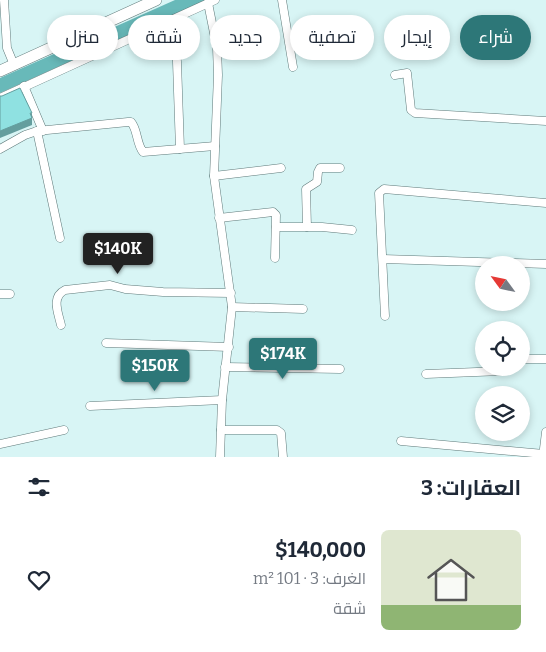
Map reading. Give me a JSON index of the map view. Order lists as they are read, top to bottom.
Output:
{
  "north": "top left",
  "page": {
    "chip": [
      "شراء",
      "إيجار",
      "تصفية",
      "جديد",
      "شقة",
      "منزل"
    ],
    "price": ["$140K", "$174K", "$150K"],
    "heading": "العقارات: 3",
    "list": [
      {
        "name": "$140,000",
        "note": "الغرف: 3 · 101 m² · شقة"
      }
    ]
  }
}
